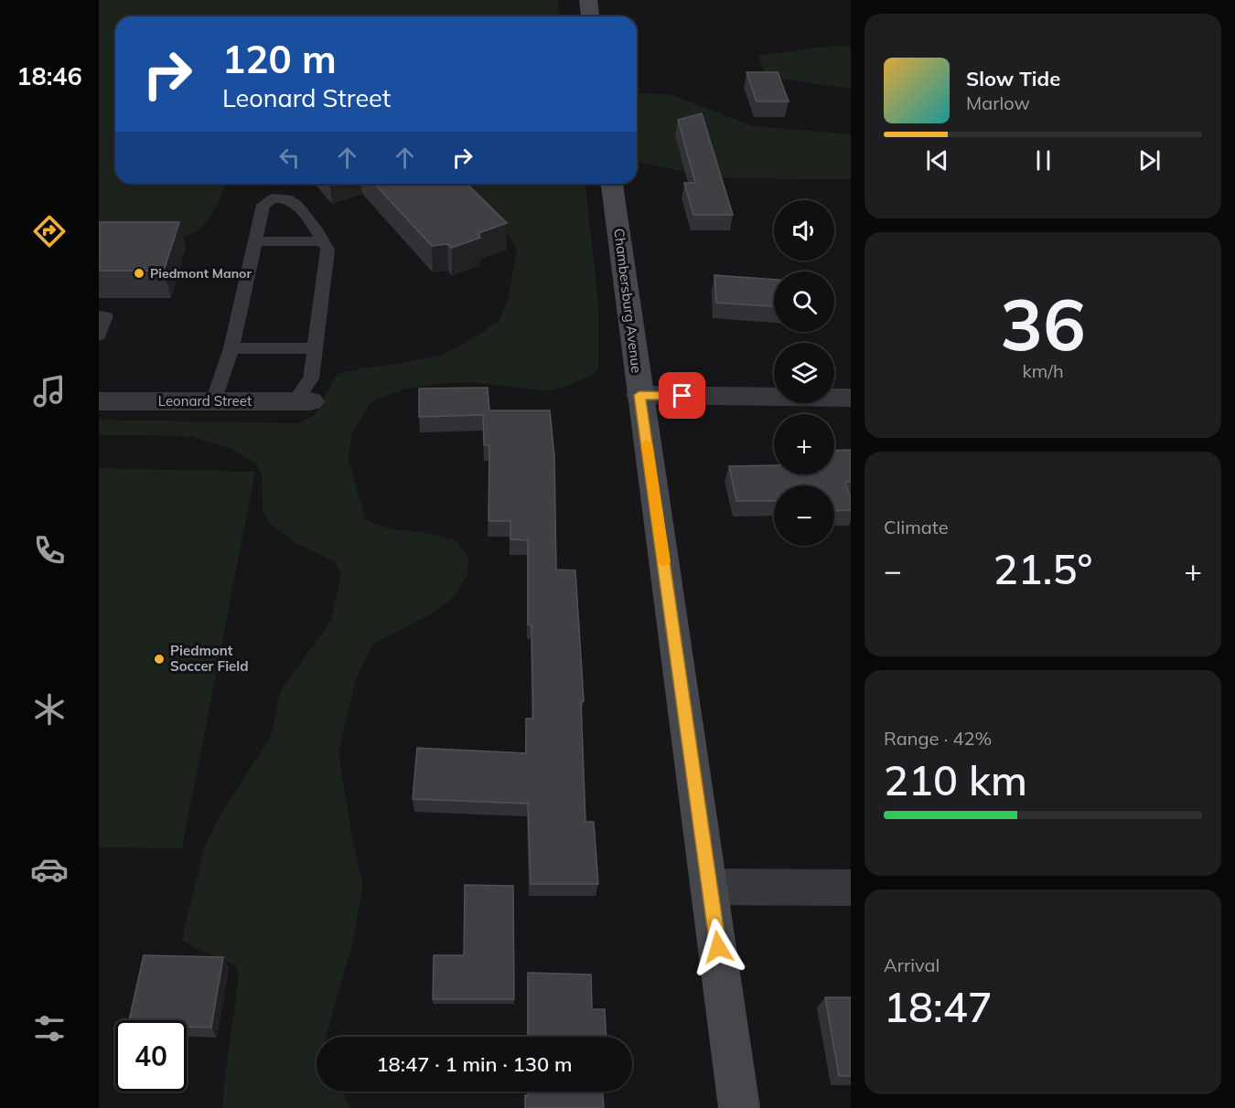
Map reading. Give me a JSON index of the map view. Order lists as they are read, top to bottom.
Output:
{
  "streets": {
    "street": ["Chambersburg Avenue", "Leonard Street"]
  },
  "places": ["Piedmont Manor", "Piedmont Soccer Field"],
  "page": {
    "tabs": "18:46",
    "turn": ["120 m", "Leonard Street"],
    "song": ["Slow Tide", "Marlow"],
    "map_buttons": ["+", "−"],
    "tile": [
      ["36", "km/h"],
      "Climate",
      ["Range · 42%", "210 km"],
      ["Arrival", "18:47"]
    ],
    "heat": ["−", "21.5°", "+"],
    "limit": "40",
    "trip": "18:47 · 1 min · 130 m"
  }
}
